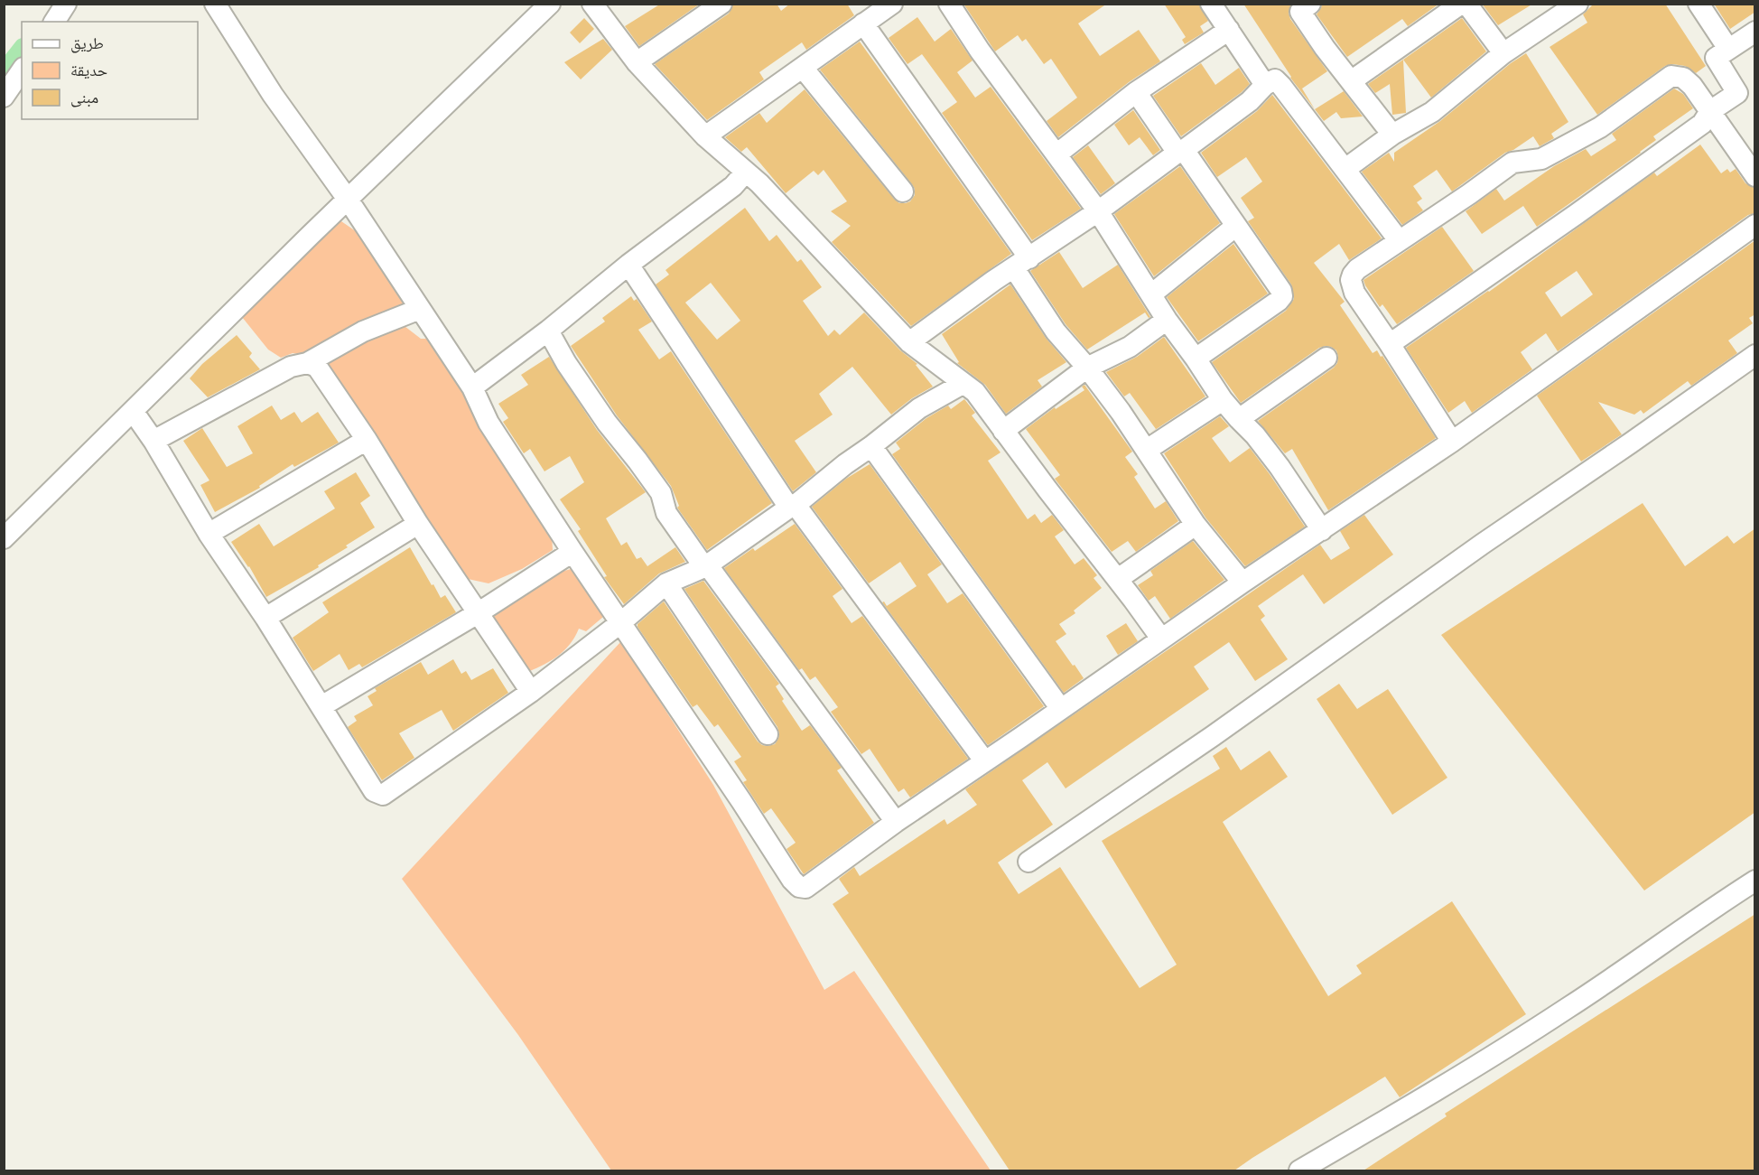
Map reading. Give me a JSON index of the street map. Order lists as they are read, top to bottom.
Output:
{
  "legend": ["طريق", "حديقة", "مبنى"]
}
